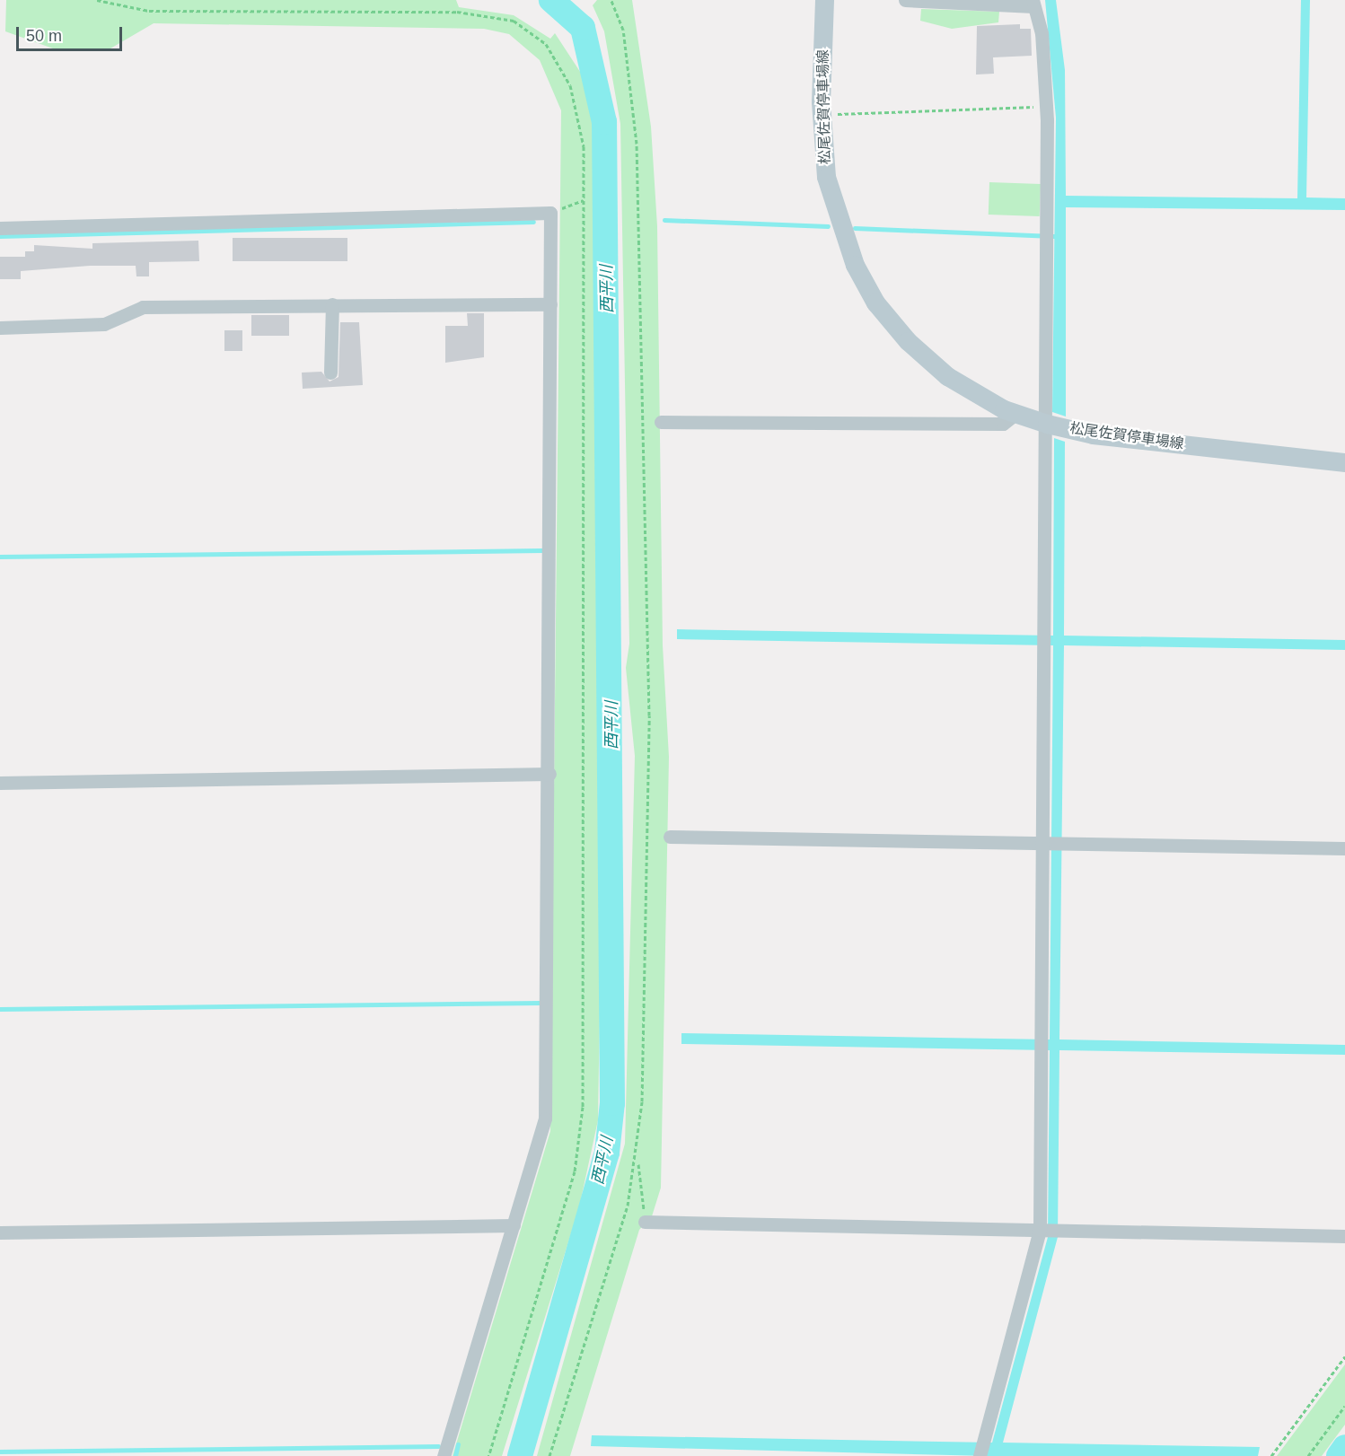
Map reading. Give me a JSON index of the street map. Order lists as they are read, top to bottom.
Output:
{
  "streets": {
    "main road": ["松尾佐賀停車場線"]
  },
  "water": ["西平川"],
  "scale_bar": "50 m"
}
